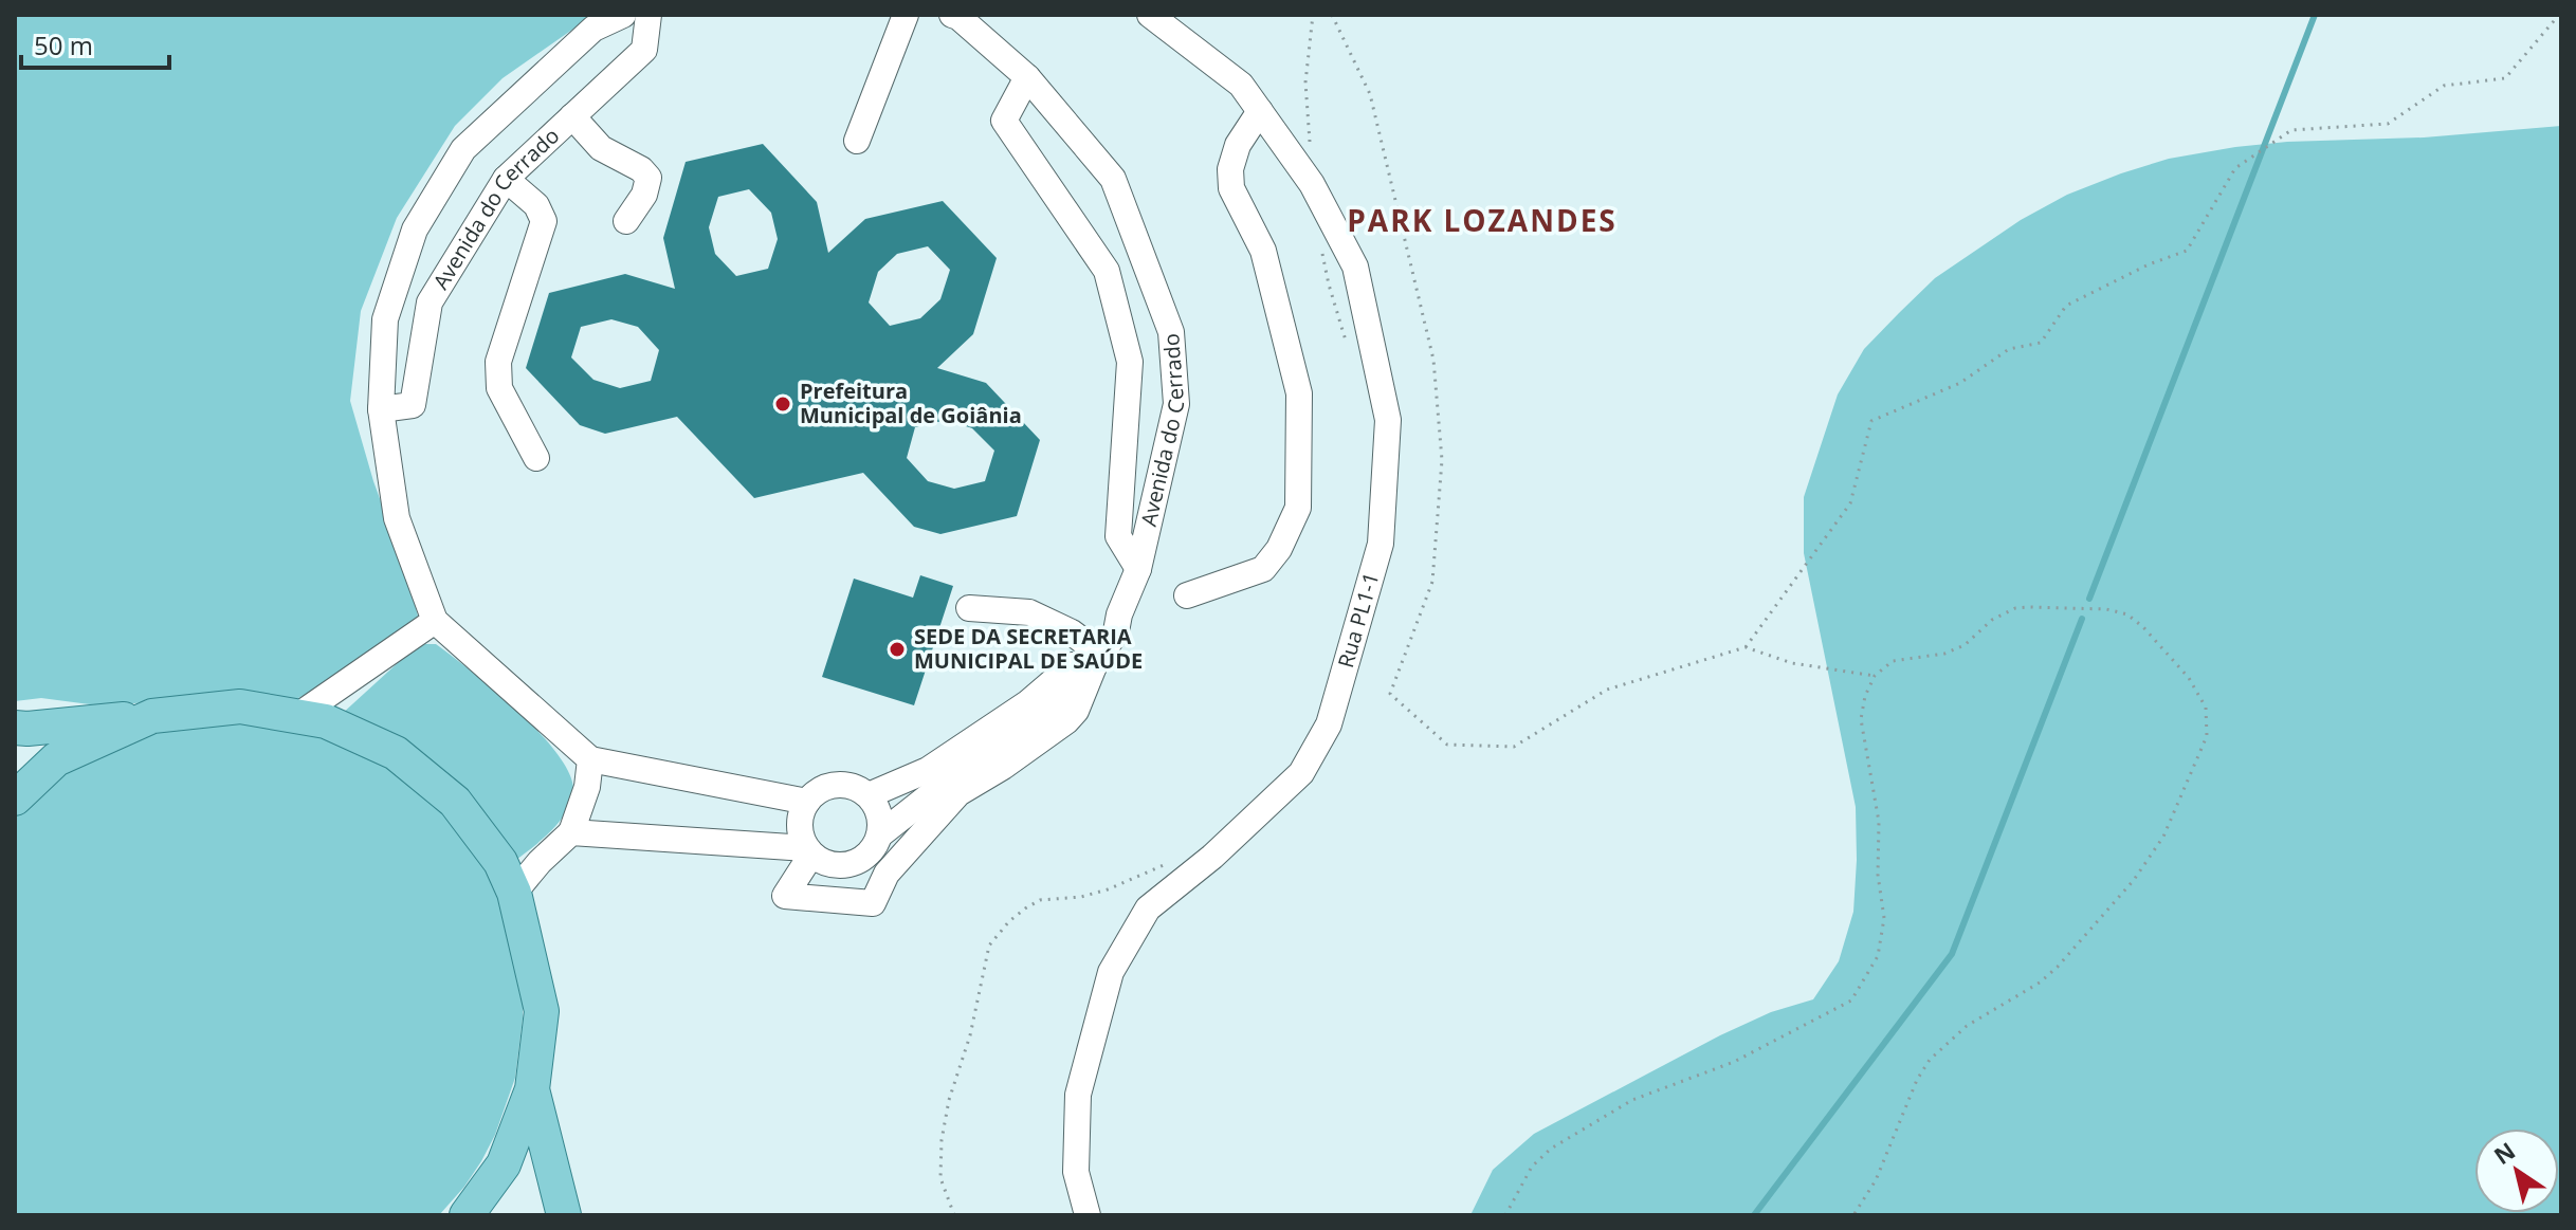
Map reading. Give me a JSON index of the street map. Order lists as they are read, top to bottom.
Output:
{
  "streets": {
    "street": ["Avenida do Cerrado", "Rua PL1-1"]
  },
  "districts": ["PARK LOZANDES"],
  "places": ["Prefeitura Municipal de Goiânia", "SEDE DA SECRETARIA MUNICIPAL DE SAÚDE"],
  "scale_bar": "50 m",
  "north": "top left"
}
